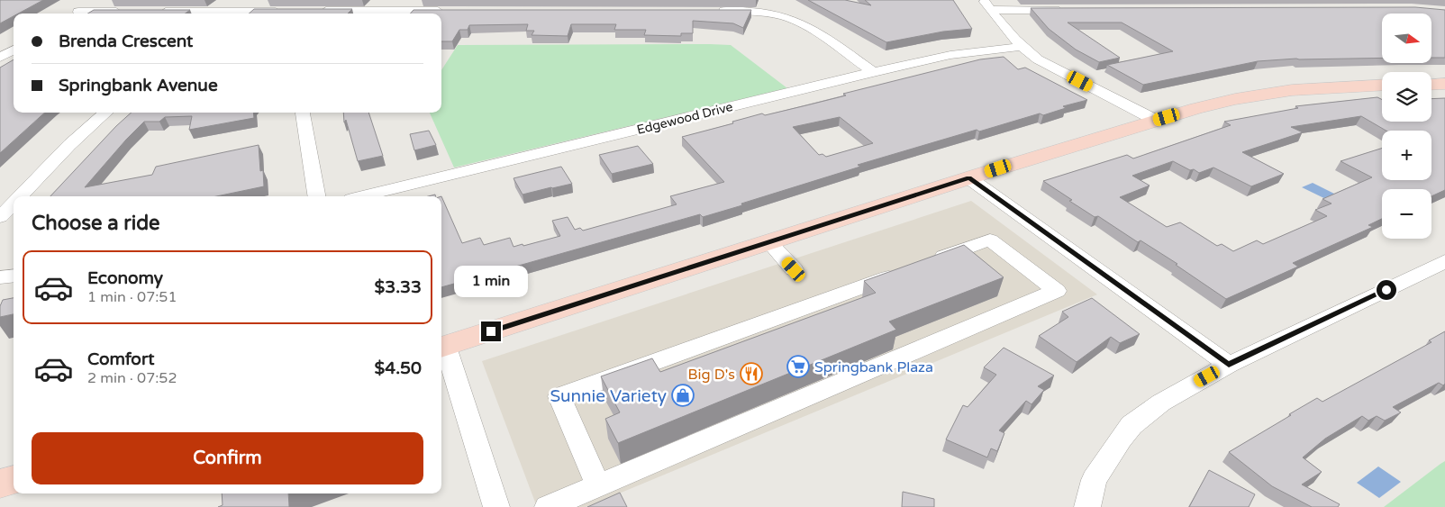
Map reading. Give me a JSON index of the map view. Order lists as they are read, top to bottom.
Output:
{
  "streets": {
    "street": ["Edgewood Drive"]
  },
  "places": {
    "supermarket": ["Springbank Plaza"],
    "restaurant": ["Big D's"],
    "shop": ["Sunnie Variety"]
  },
  "north": "right",
  "page": {
    "map_buttons": ["+", "−"],
    "banner": ["Brenda Crescent", "Springbank Avenue"],
    "heading": "Choose a ride",
    "list": [
      {
        "name": "Economy",
        "note": "1 min · 07:51",
        "value": "$3.33"
      },
      {
        "name": "Comfort",
        "note": "2 min · 07:52",
        "value": "$4.50"
      }
    ],
    "bubble": "1 min",
    "buttons": "Confirm"
  }
}
